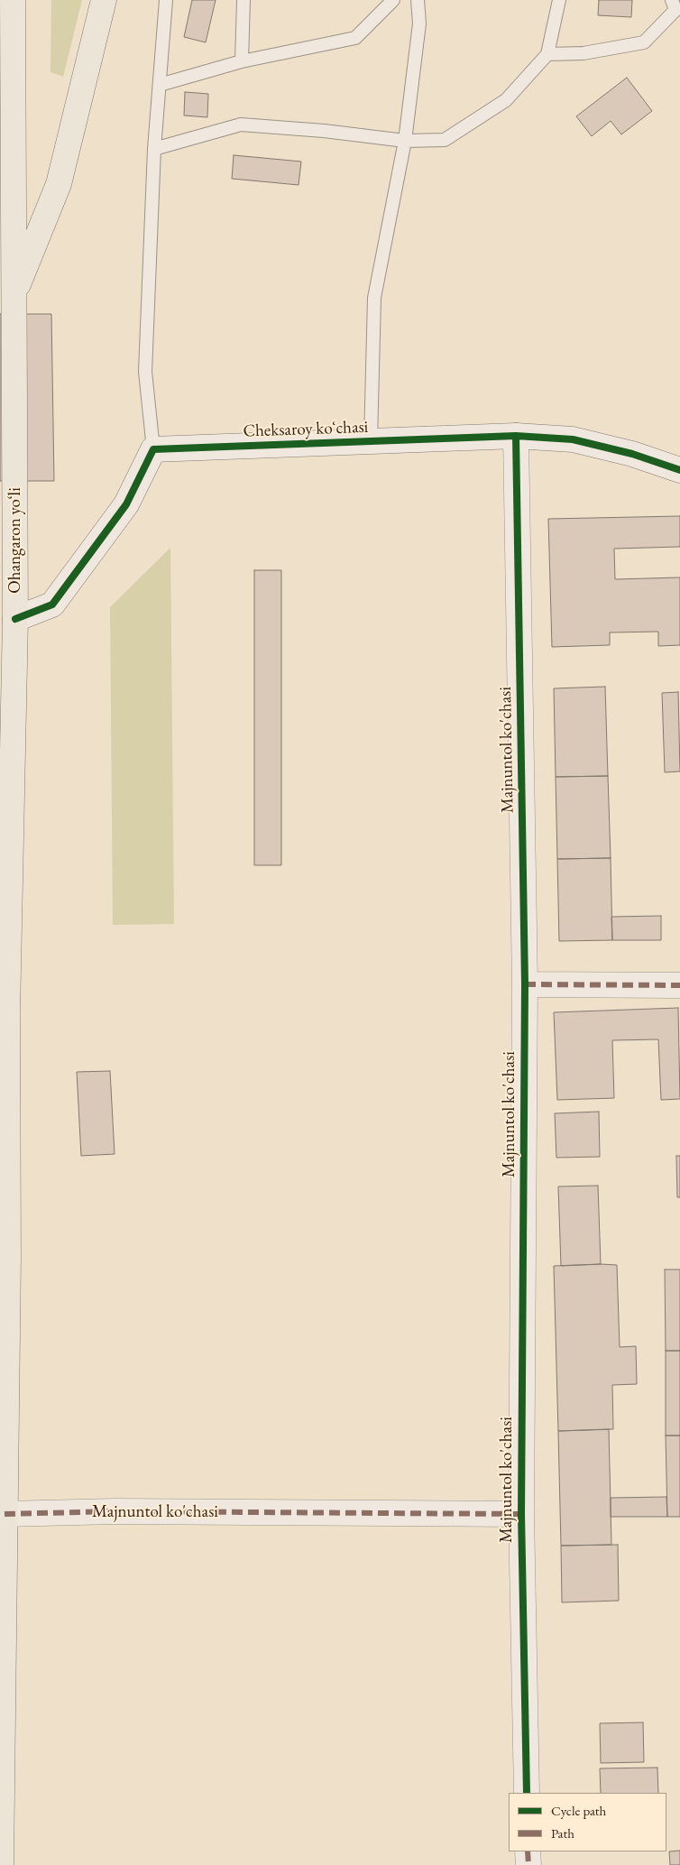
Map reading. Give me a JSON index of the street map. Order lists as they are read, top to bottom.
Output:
{
  "streets": {
    "highway": ["Ohangaron yoʻli"],
    "street": ["Cheksaroy koʻchasi", "Majnuntol ko'chasi"]
  },
  "crossings": [
    ["Cheksaroy koʻchasi", "Majnuntol ko'chasi"],
    ["Ohangaron yoʻli", "Majnuntol ko'chasi"]
  ],
  "legend": ["Cycle path", "Path"]
}
